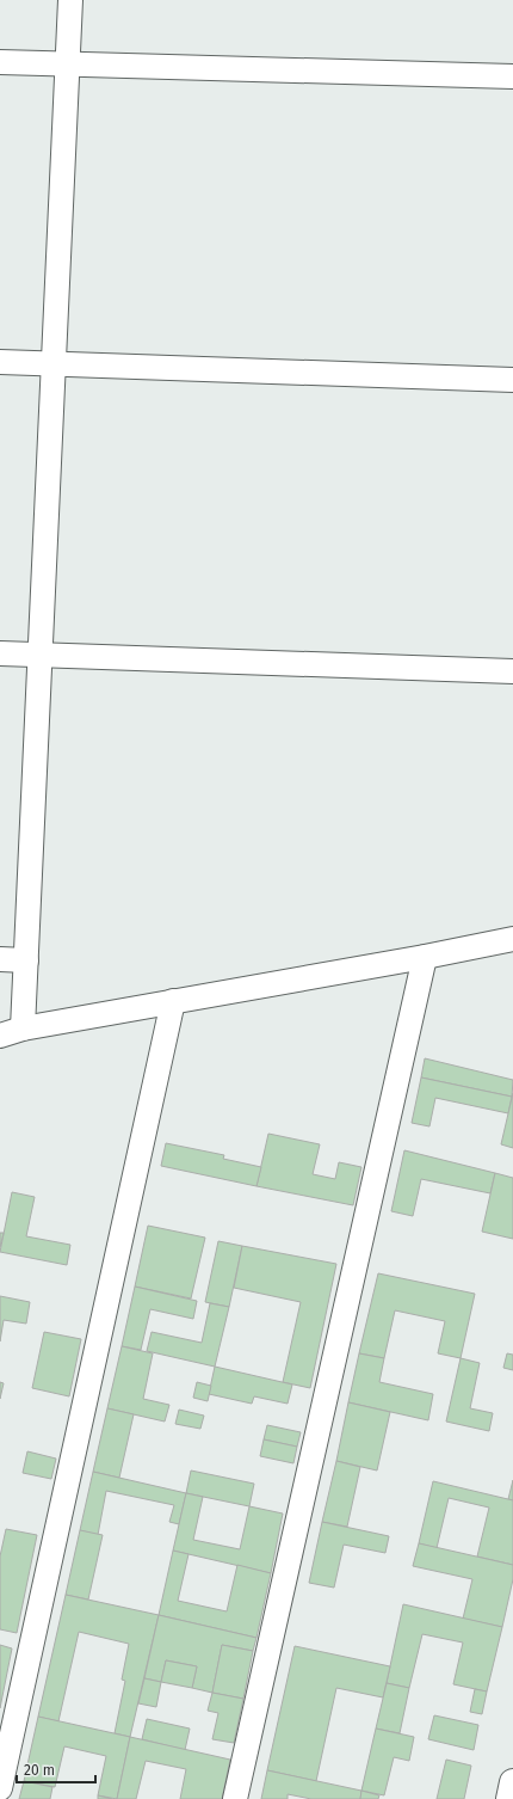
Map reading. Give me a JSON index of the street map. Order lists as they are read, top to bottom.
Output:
{
  "scale_bar": "20 m"
}
